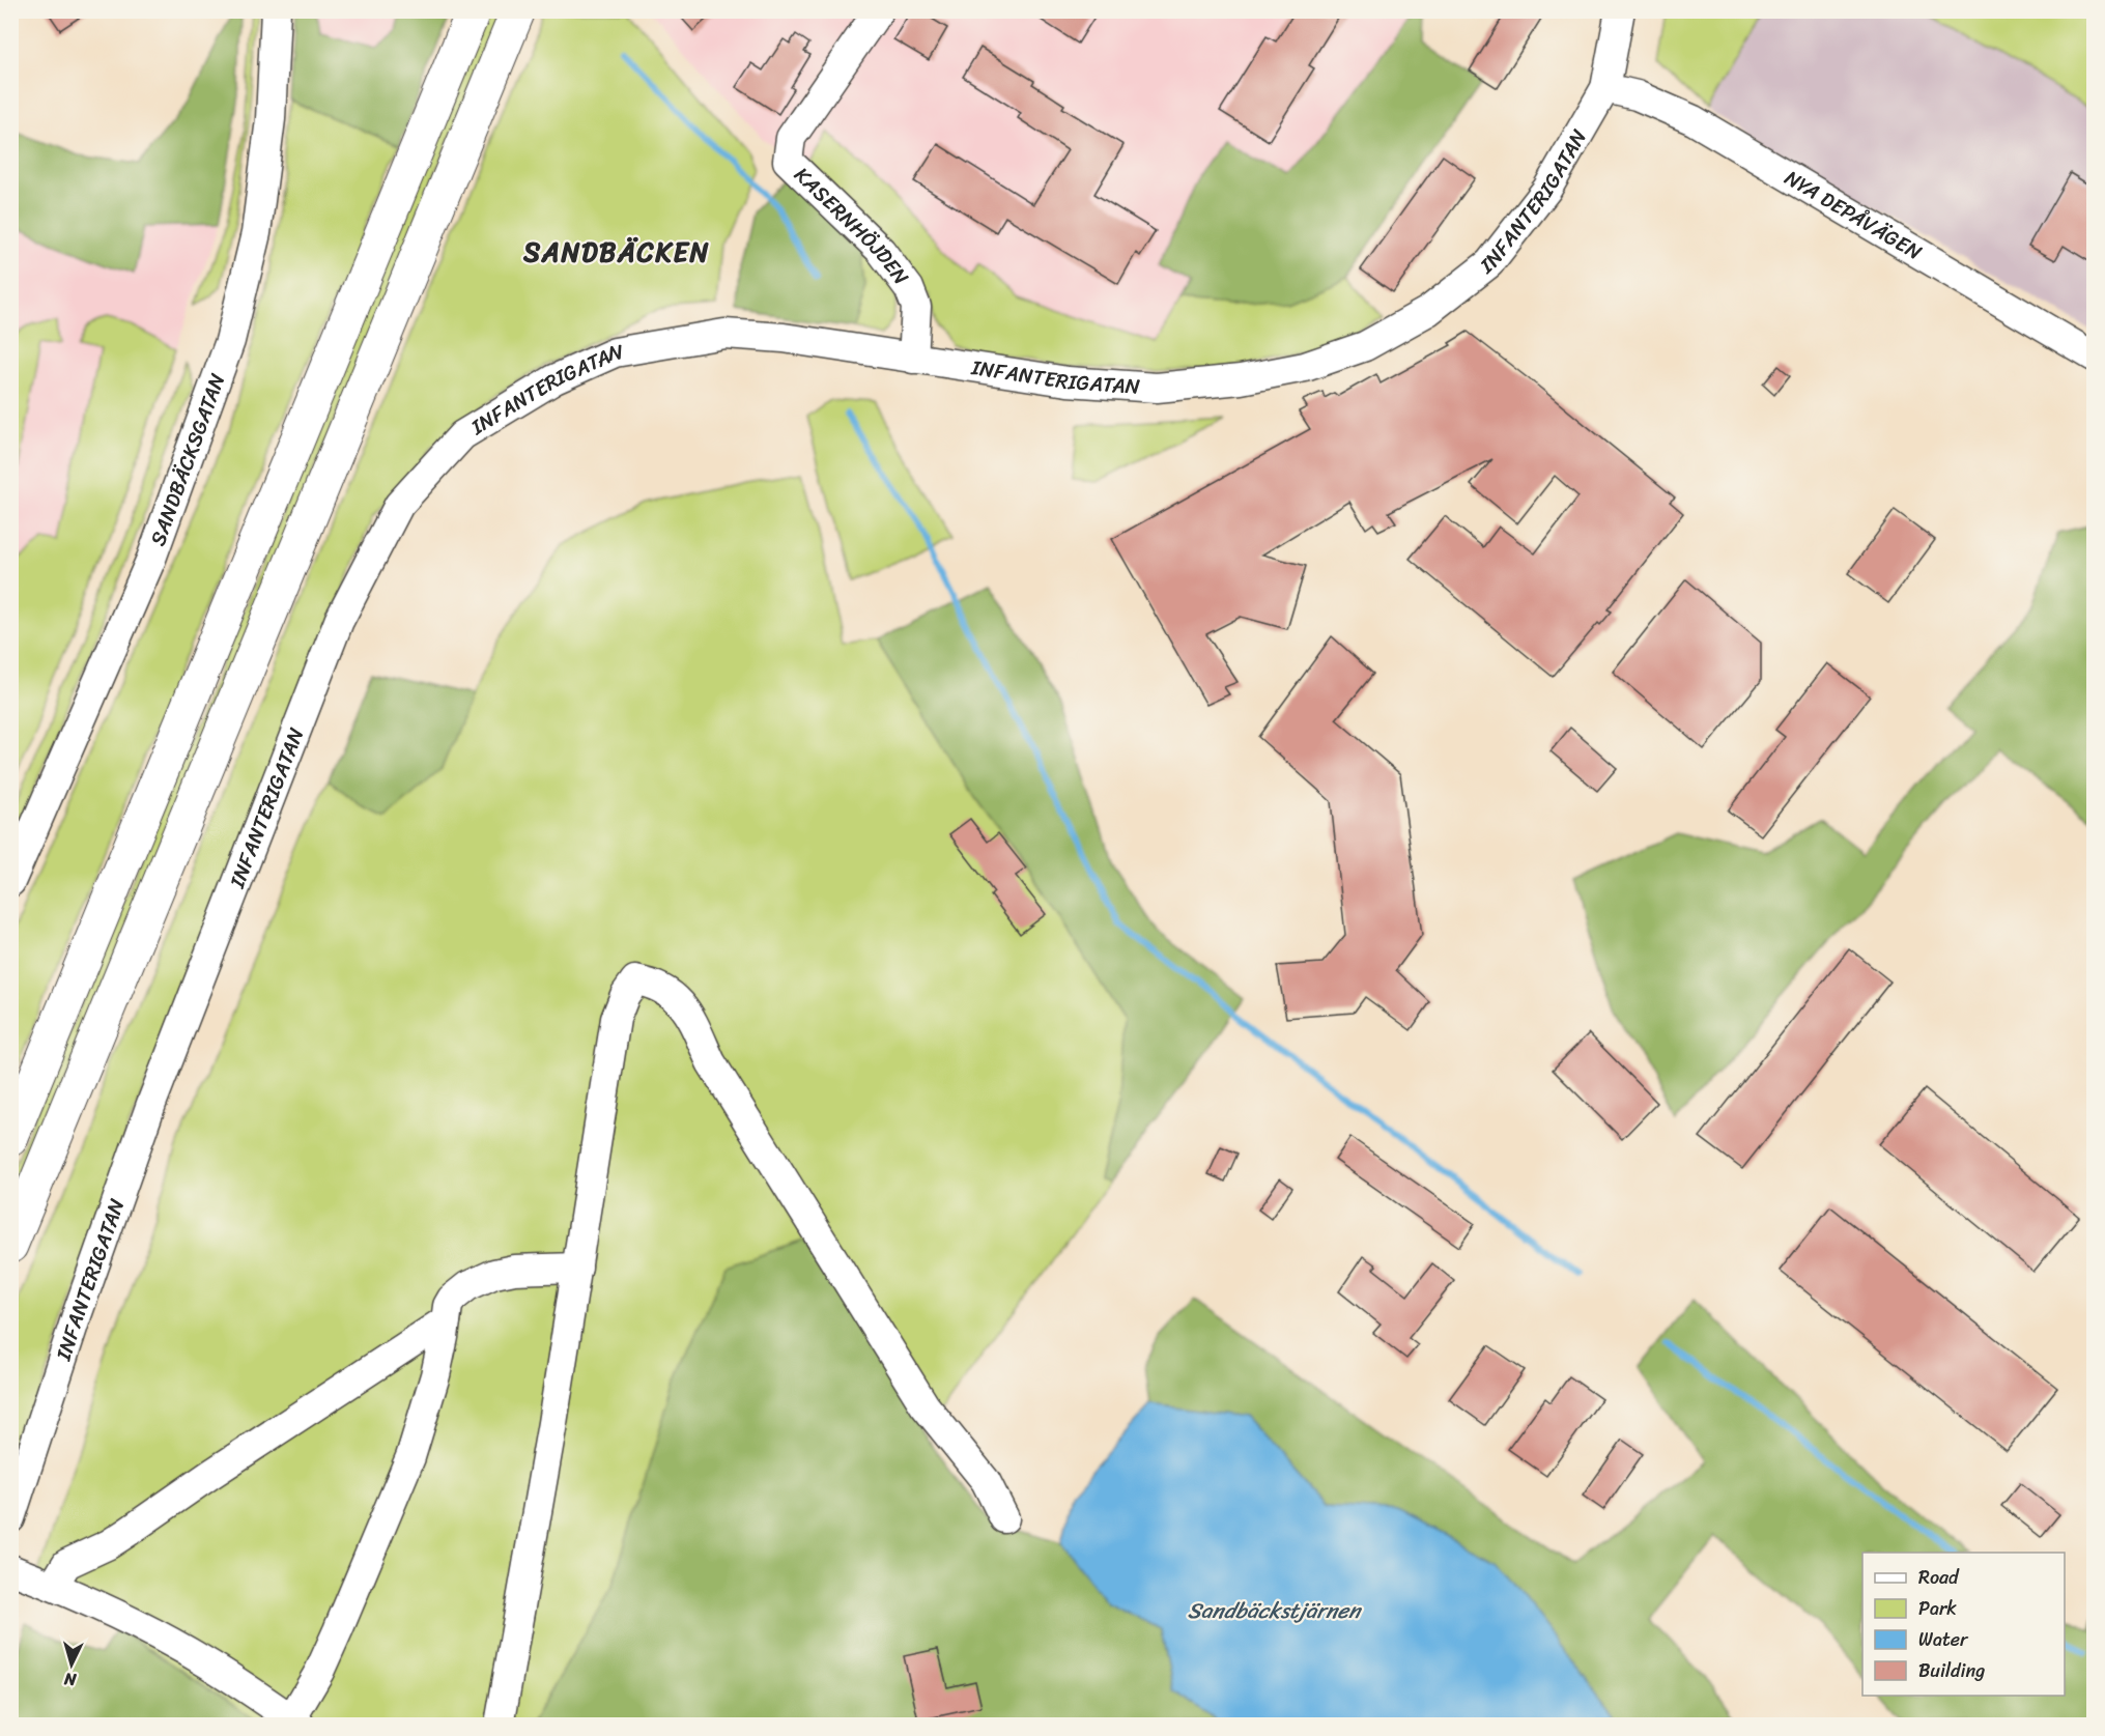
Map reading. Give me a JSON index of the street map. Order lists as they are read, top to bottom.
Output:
{
  "streets": {
    "street": [
      "INFANTERIGATAN",
      "NYA DEPÅVÄGEN",
      "KASERNHÖJDEN",
      "SANDBÄCKSGATAN"
    ]
  },
  "crossings": [
    ["INFANTERIGATAN", "NYA DEPÅVÄGEN"],
    ["INFANTERIGATAN", "KASERNHÖJDEN"]
  ],
  "districts": ["SANDBÄCKEN"],
  "water": ["Sandbäckstjärnen"],
  "legend": [
    "Road",
    "Park",
    "Water",
    "Building"
  ],
  "north": "bottom"
}
